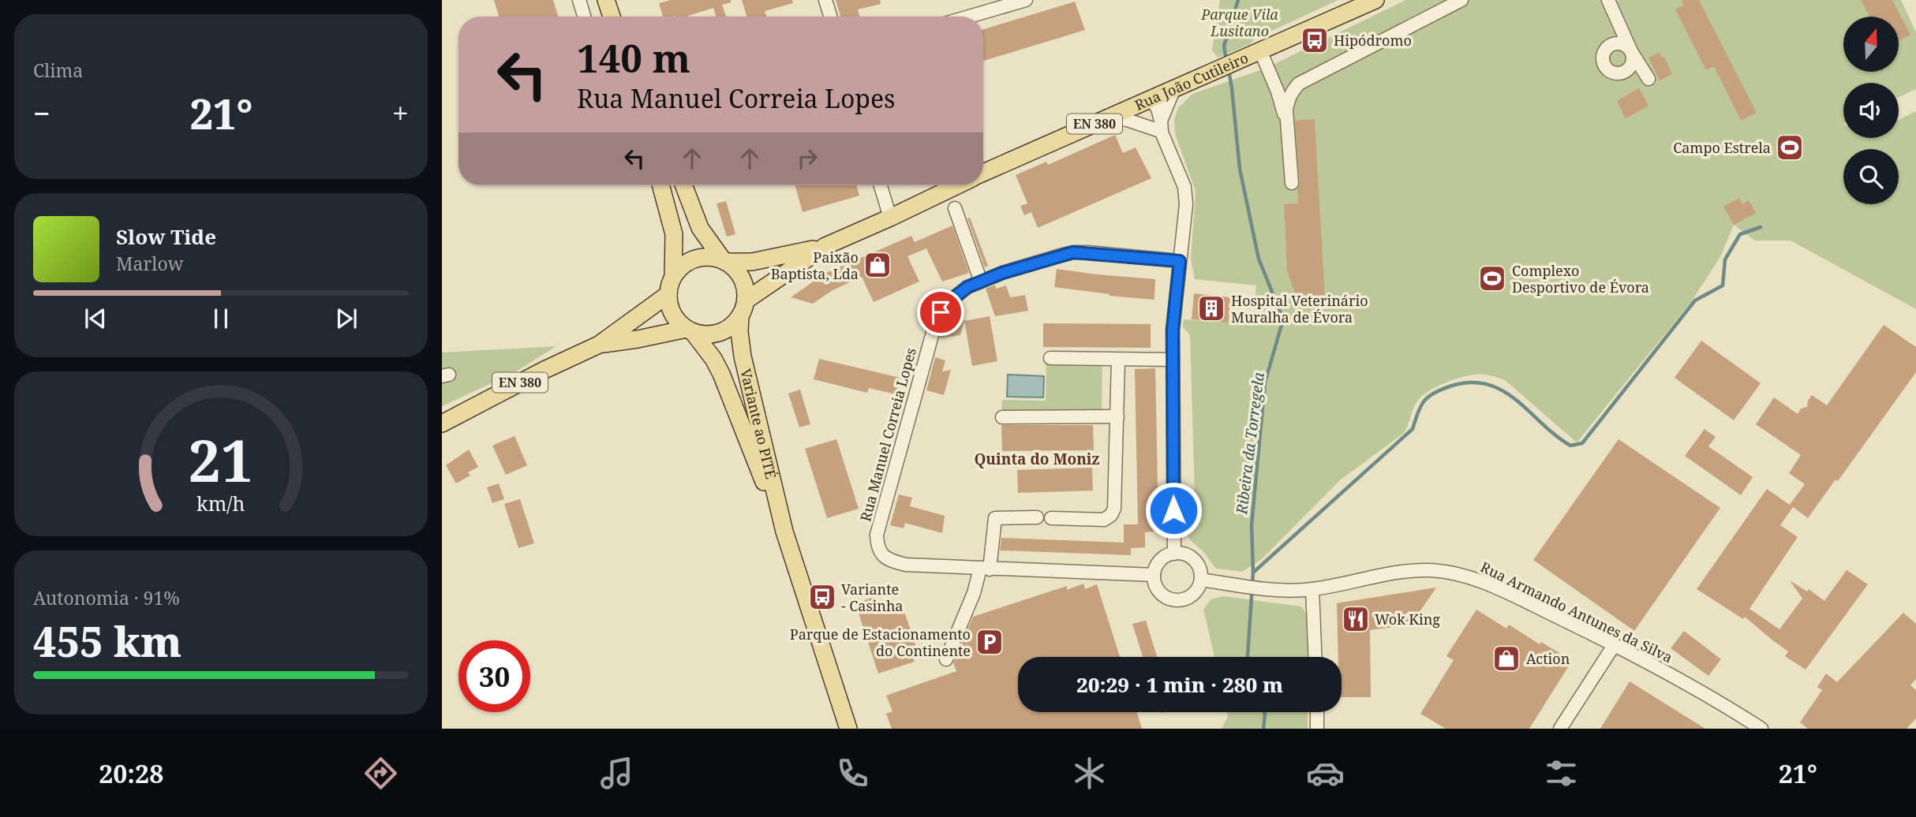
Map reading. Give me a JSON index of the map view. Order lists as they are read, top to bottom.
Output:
{
  "streets": {
    "main road": ["Rua João Cutileiro", "EN 380", "Variante ao PITÉ"],
    "street": ["Rua Manuel Correia Lopes", "Rua Armando Antunes da Silva"]
  },
  "crossings": [
    ["EN 380", "Variante ao PITÉ"]
  ],
  "districts": ["Quinta do Moniz"],
  "water": ["Ribeira da Torregela"],
  "parks": ["Parque Vila Lusitano"],
  "places": {
    "bus stop": ["Hipódromo", "Variante - Casinha"],
    "sports": ["Campo Estrela", "Complexo Desportivo de Évora"],
    "shop": ["Paixão Baptista, Lda", "Action"],
    "building": ["Hospital Veterinário Muralha de Évora"],
    "restaurant": ["Wok King"],
    "parking": ["Parque de Estacionamento do Continente"]
  },
  "north": "top",
  "page": {
    "tile": [
      "Clima",
      ["Autonomia · 91%", "455 km"]
    ],
    "turn": ["140 m", "Rua Manuel Correia Lopes"],
    "heat": ["−", "21°", "+"],
    "song": ["Slow Tide", "Marlow"],
    "limit": "30",
    "trip": "20:29 · 1 min · 280 m",
    "tabs": ["20:28", "21°"],
    "gauge": ["21", "km/h"]
  }
}
